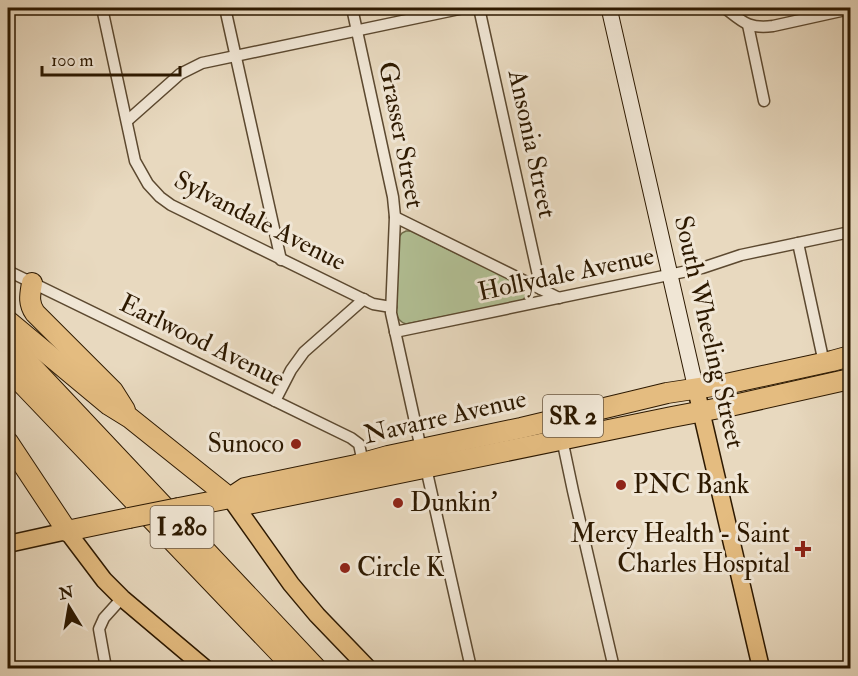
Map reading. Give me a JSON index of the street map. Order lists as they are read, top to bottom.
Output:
{
  "streets": {
    "highway": ["SR 2", "Navarre Avenue", "I 280"],
    "main road": ["South Wheeling Street"],
    "street": [
      "Grasser Street",
      "Ansonia Street",
      "Sylvandale Avenue",
      "Hollydale Avenue",
      "Earlwood Avenue"
    ]
  },
  "crossings": [
    ["Grasser Street", "Sylvandale Avenue"],
    ["Grasser Street", "Hollydale Avenue"],
    ["Grasser Street", "Navarre Avenue"],
    ["Hollydale Avenue", "South Wheeling Street"],
    ["South Wheeling Street", "Navarre Avenue"],
    ["Earlwood Avenue", "Navarre Avenue"]
  ],
  "places": {
    "other": [
      "Sunoco",
      "PNC Bank",
      "Dunkin'",
      "Circle K"
    ],
    "health": ["Mercy Health - Saint Charles Hospital"]
  },
  "scale_bar": "100 m",
  "north": "top"
}
